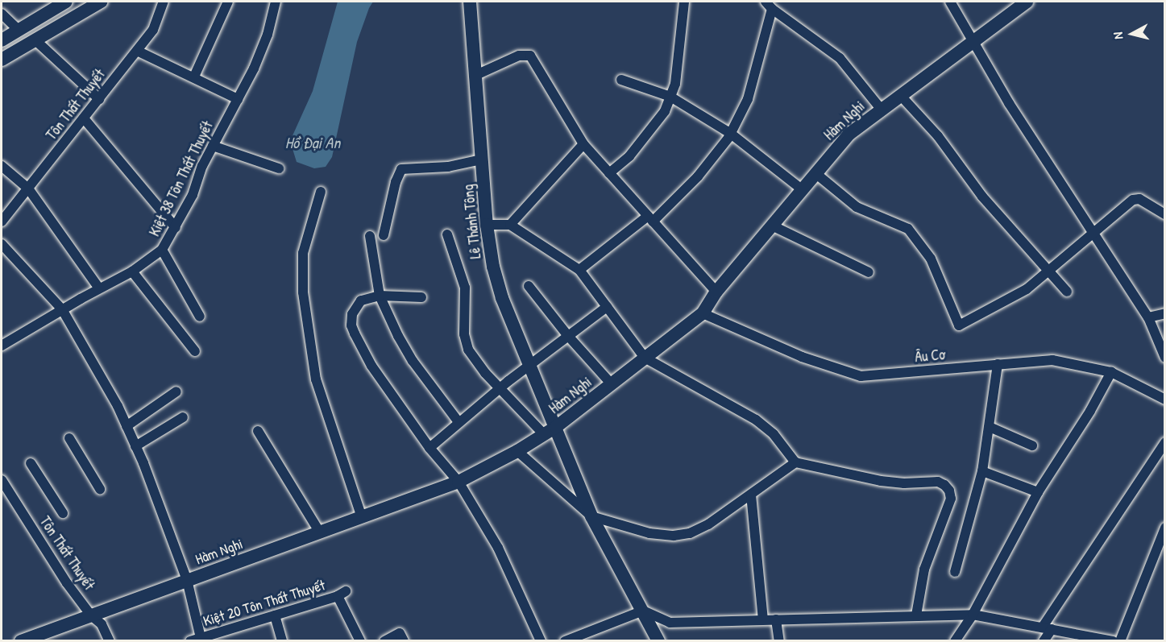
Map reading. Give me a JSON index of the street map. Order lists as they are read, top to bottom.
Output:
{
  "streets": {
    "street": [
      "Tôn Thất Thuyết",
      "Hàm Nghi",
      "Kiệt 38 Tôn Thất Thuyết",
      "Lê Thánh Tông",
      "Âu Cơ",
      "Kiệt 20 Tôn Thất Thuyết"
    ]
  },
  "crossings": [
    ["Tôn Thất Thuyết", "Hàm Nghi"],
    ["Hàm Nghi", "Lê Thánh Tông"],
    ["Hàm Nghi", "Âu Cơ"]
  ],
  "water": ["Hồ Đại An"],
  "north": "left"
}
